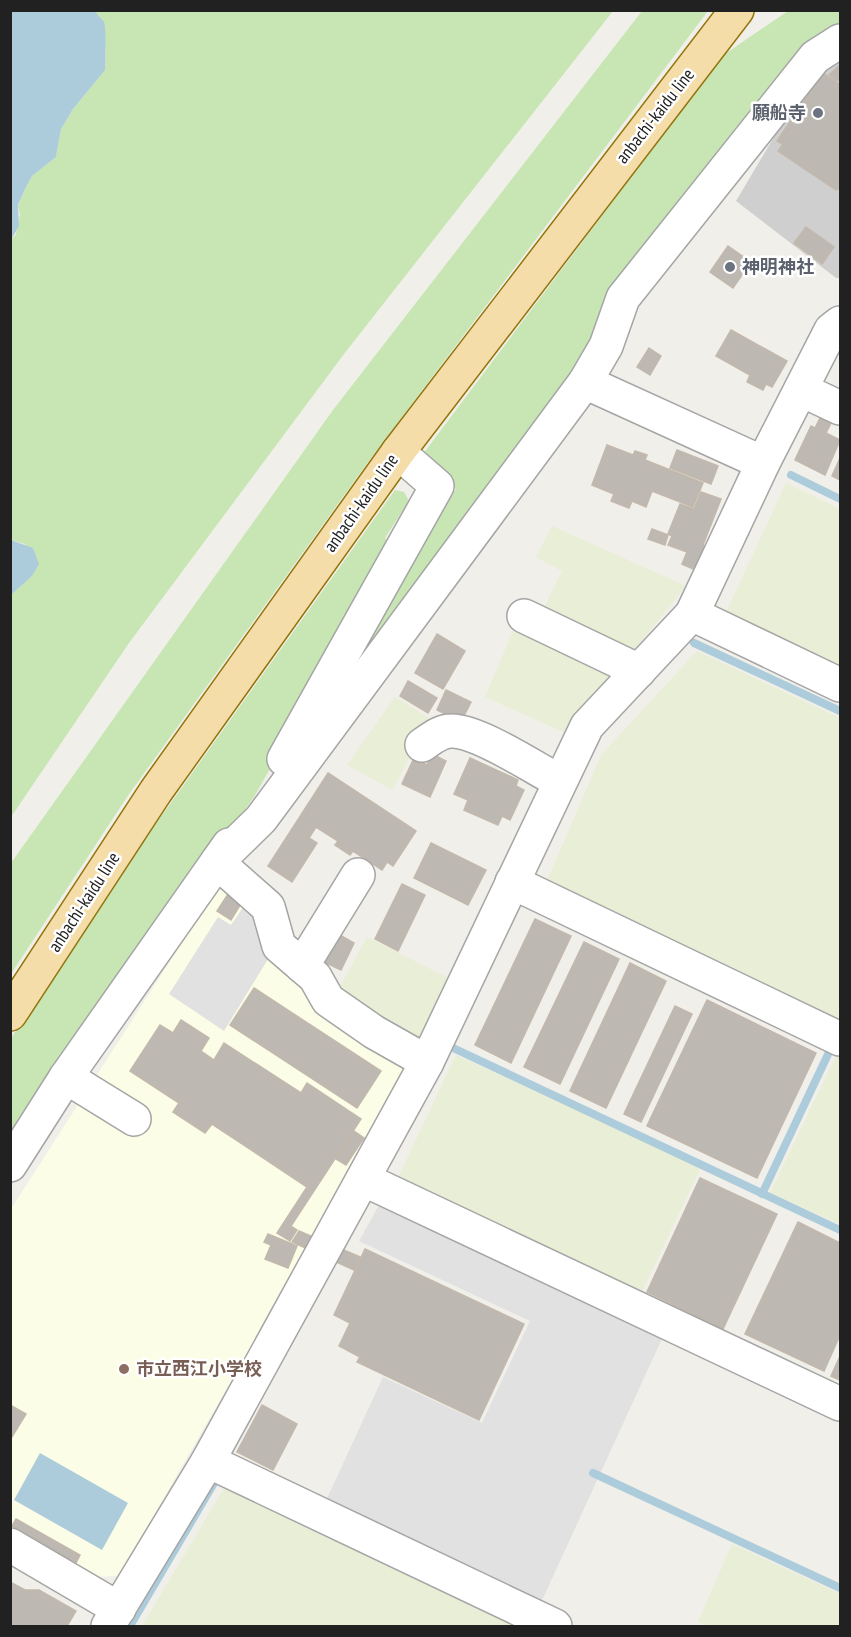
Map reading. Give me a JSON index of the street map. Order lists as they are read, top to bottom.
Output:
{
  "streets": {
    "main road": ["anbachi-kaidu line"]
  },
  "places": ["願船寺", "神明神社", "市立西江小学校"]
}
